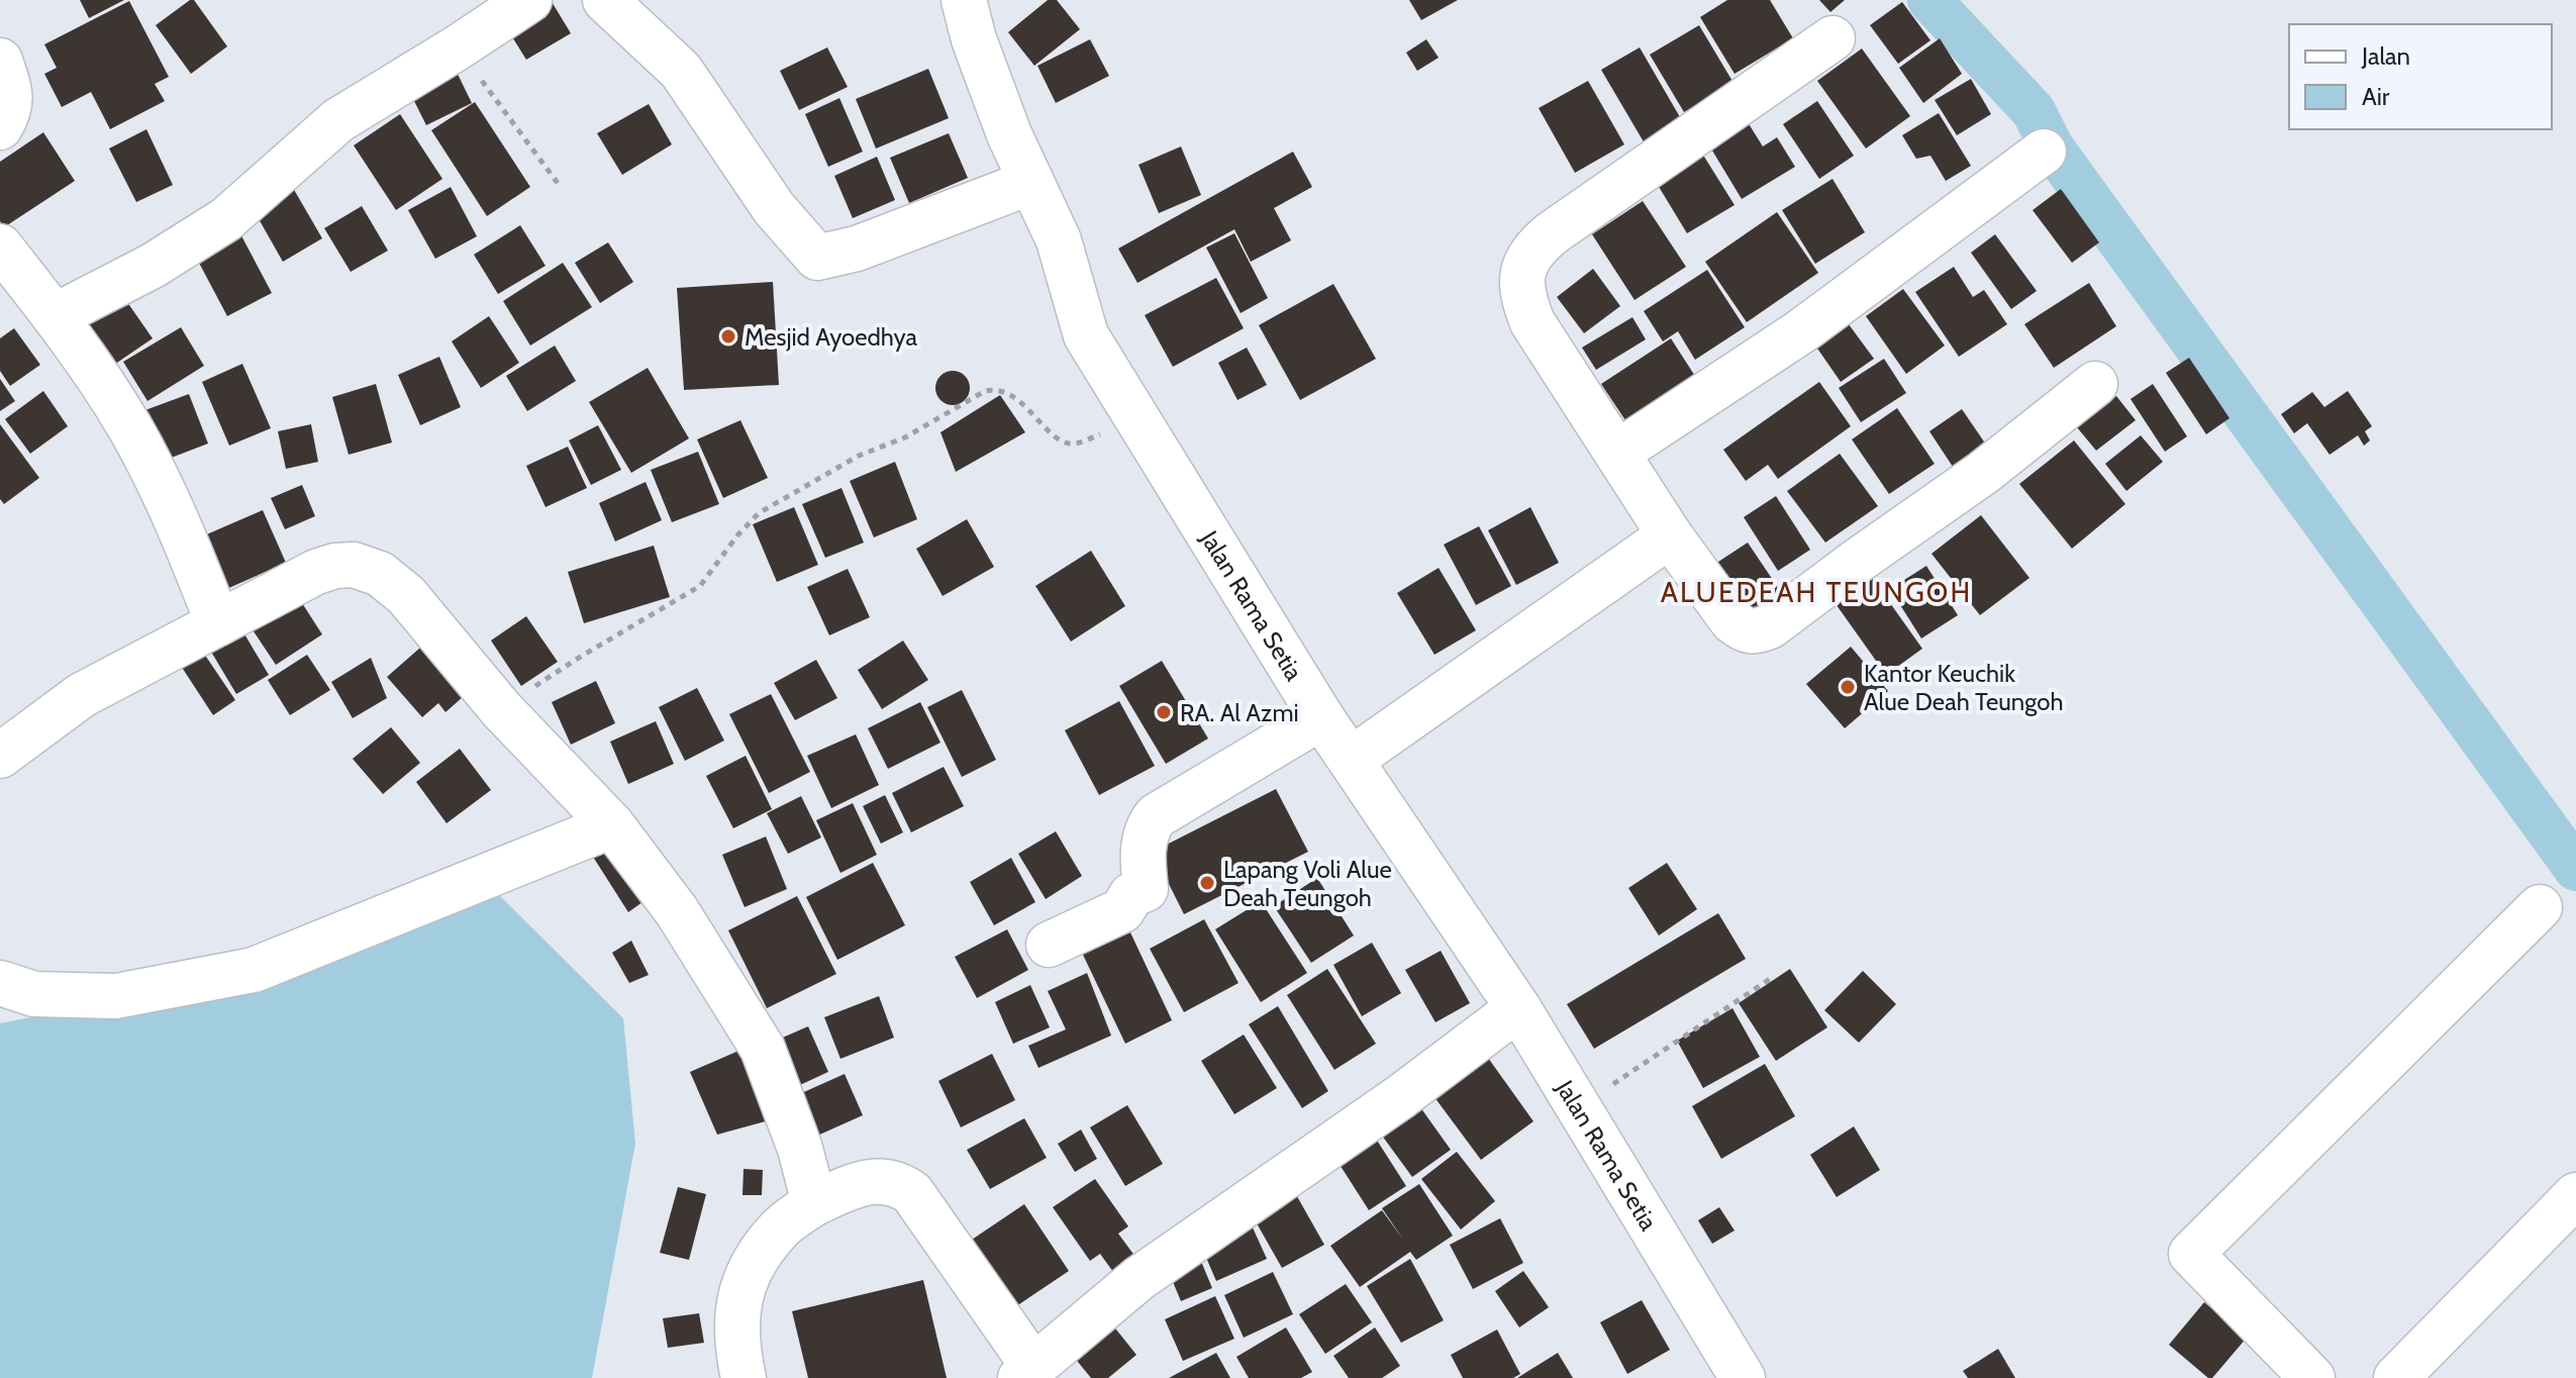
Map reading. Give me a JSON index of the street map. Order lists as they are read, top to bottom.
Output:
{
  "streets": {
    "street": ["Jalan Rama Setia"]
  },
  "districts": ["ALUEDEAH TEUNGOH"],
  "places": [
    "Mesjid Ayoedhya",
    "Kantor Keuchik Alue Deah Teungoh",
    "RA. Al Azmi",
    "Lapang Voli Alue Deah Teungoh"
  ],
  "legend": ["Jalan", "Air"]
}
